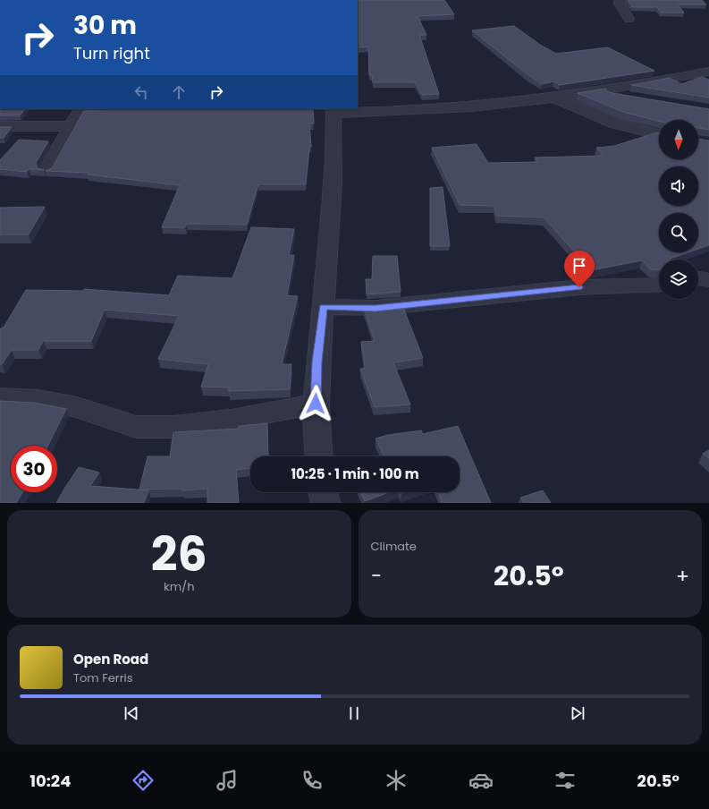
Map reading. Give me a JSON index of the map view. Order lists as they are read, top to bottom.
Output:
{
  "north": "bottom",
  "page": {
    "turn": ["30 m", "Turn right"],
    "limit": "30",
    "trip": "10:25 · 1 min · 100 m",
    "tile": [
      ["26", "km/h"],
      "Climate"
    ],
    "heat": ["−", "20.5°", "+"],
    "song": ["Open Road", "Tom Ferris"],
    "tabs": ["10:24", "20.5°"]
  }
}
